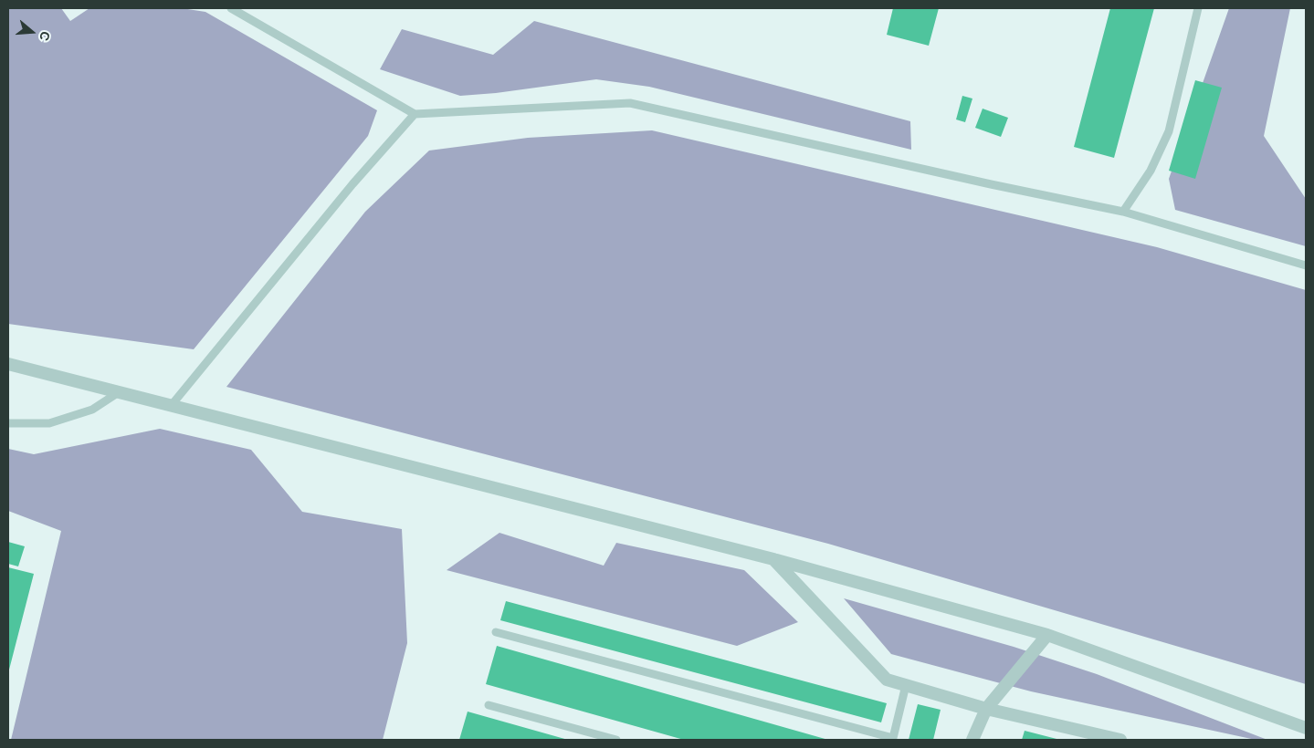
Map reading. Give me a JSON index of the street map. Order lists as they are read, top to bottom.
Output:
{
  "north": "right"
}
